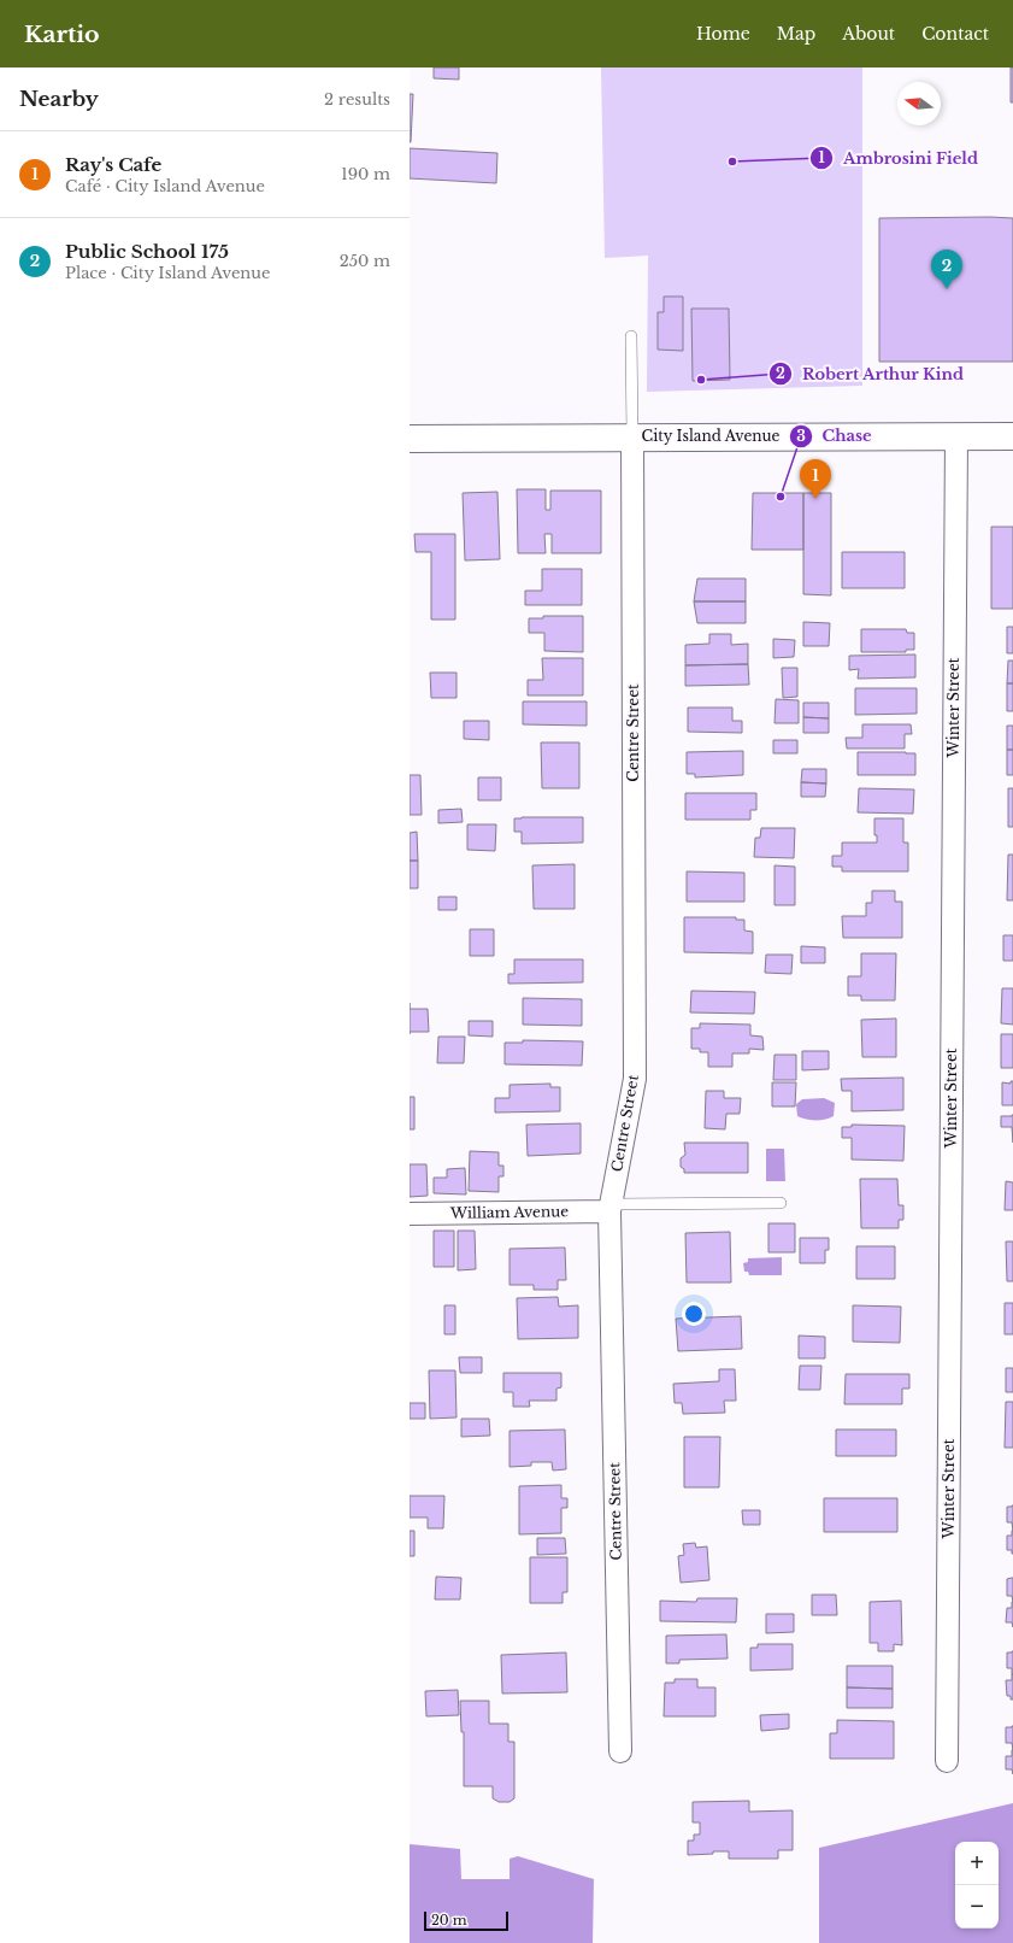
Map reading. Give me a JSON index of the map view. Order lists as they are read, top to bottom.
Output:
{
  "streets": {
    "main road": ["City Island Avenue"],
    "street": ["Winter Street", "Centre Street", "William Avenue"]
  },
  "crossings": [
    ["City Island Avenue", "Winter Street"],
    ["City Island Avenue", "Centre Street"],
    ["Centre Street", "William Avenue"]
  ],
  "places": ["Ambrosini Field", "Robert Arthur Kind", "Chase"],
  "scale_bar": "20 m",
  "north": "left",
  "page": {
    "header": "Kartio",
    "nav": [
      "Home",
      "Map",
      "About",
      "Contact"
    ],
    "heading": ["Nearby", "2 results"],
    "list": [
      {
        "mark": "1",
        "name": "Ray's Cafe",
        "note": "Café · City Island Avenue",
        "value": "190 m"
      },
      {
        "mark": "2",
        "name": "Public School 175",
        "note": "Place · City Island Avenue",
        "value": "250 m"
      }
    ],
    "pins": ["2", "1"],
    "map_buttons": ["+", "−"],
    "scale": "20 m"
  }
}
